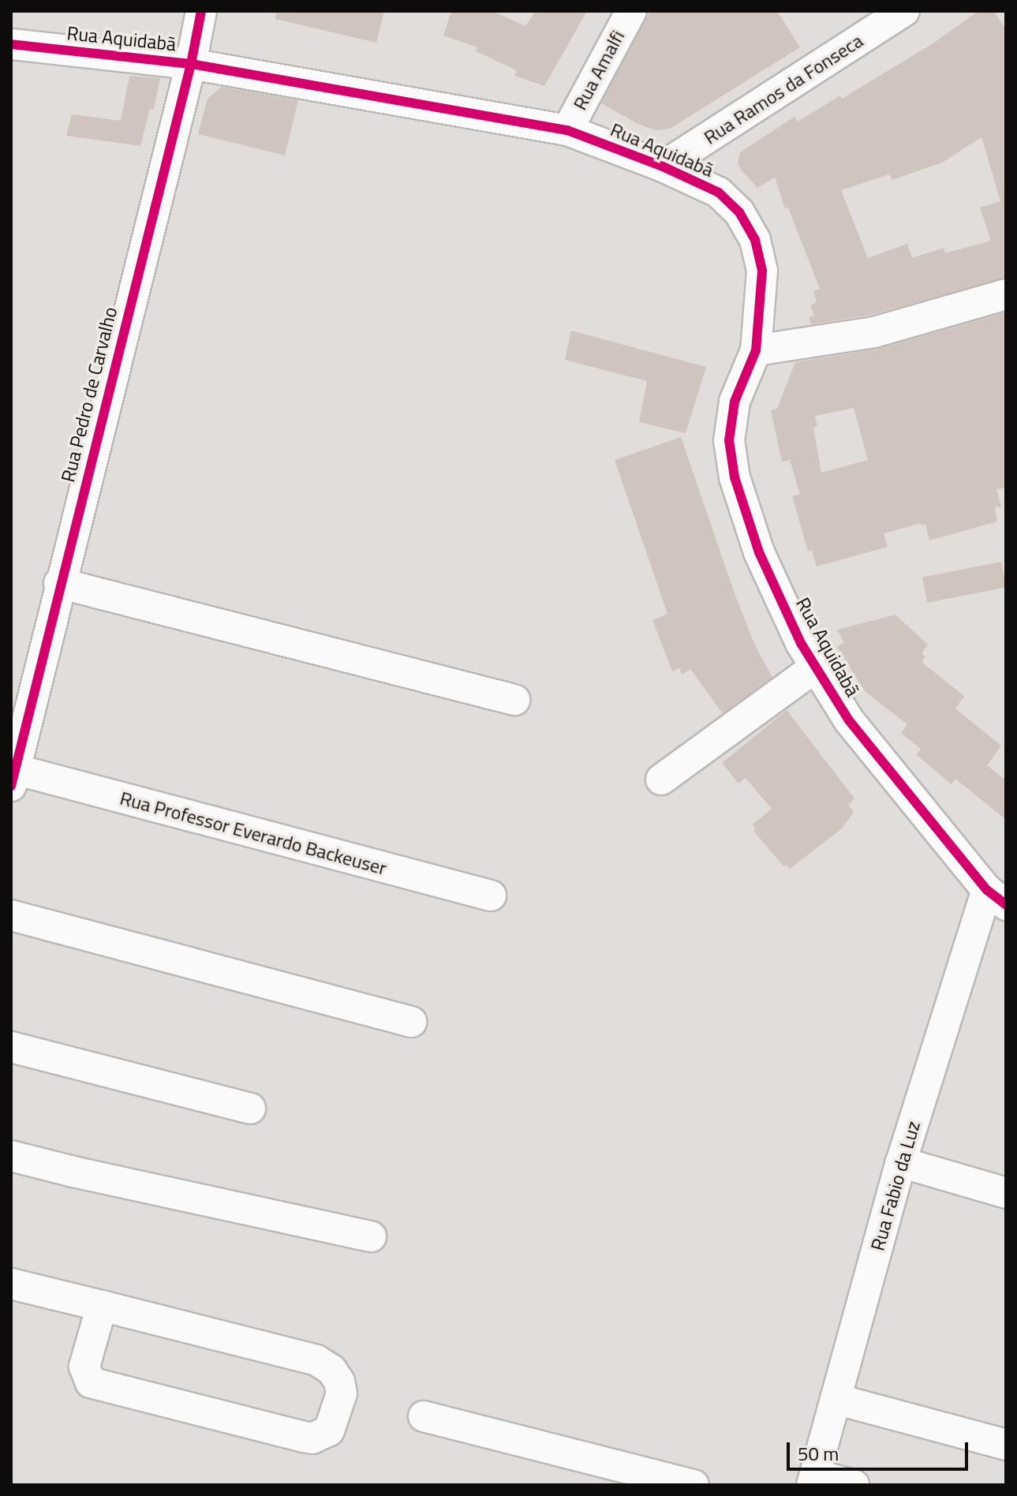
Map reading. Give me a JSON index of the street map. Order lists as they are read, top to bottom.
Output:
{
  "streets": {
    "street": [
      "Rua Aquidabã",
      "Rua Amalfi",
      "Rua Ramos da Fonseca",
      "Rua Pedro de Carvalho",
      "Rua Professor Everardo Backeuser",
      "Rua Fabio da Luz"
    ]
  },
  "crossings": [
    ["Rua Aquidabã", "Rua Amalfi"],
    ["Rua Aquidabã", "Rua Ramos da Fonseca"],
    ["Rua Aquidabã", "Rua Pedro de Carvalho"],
    ["Rua Aquidabã", "Rua Fabio da Luz"],
    ["Rua Pedro de Carvalho", "Rua Professor Everardo Backeuser"]
  ],
  "scale_bar": "50 m"
}
